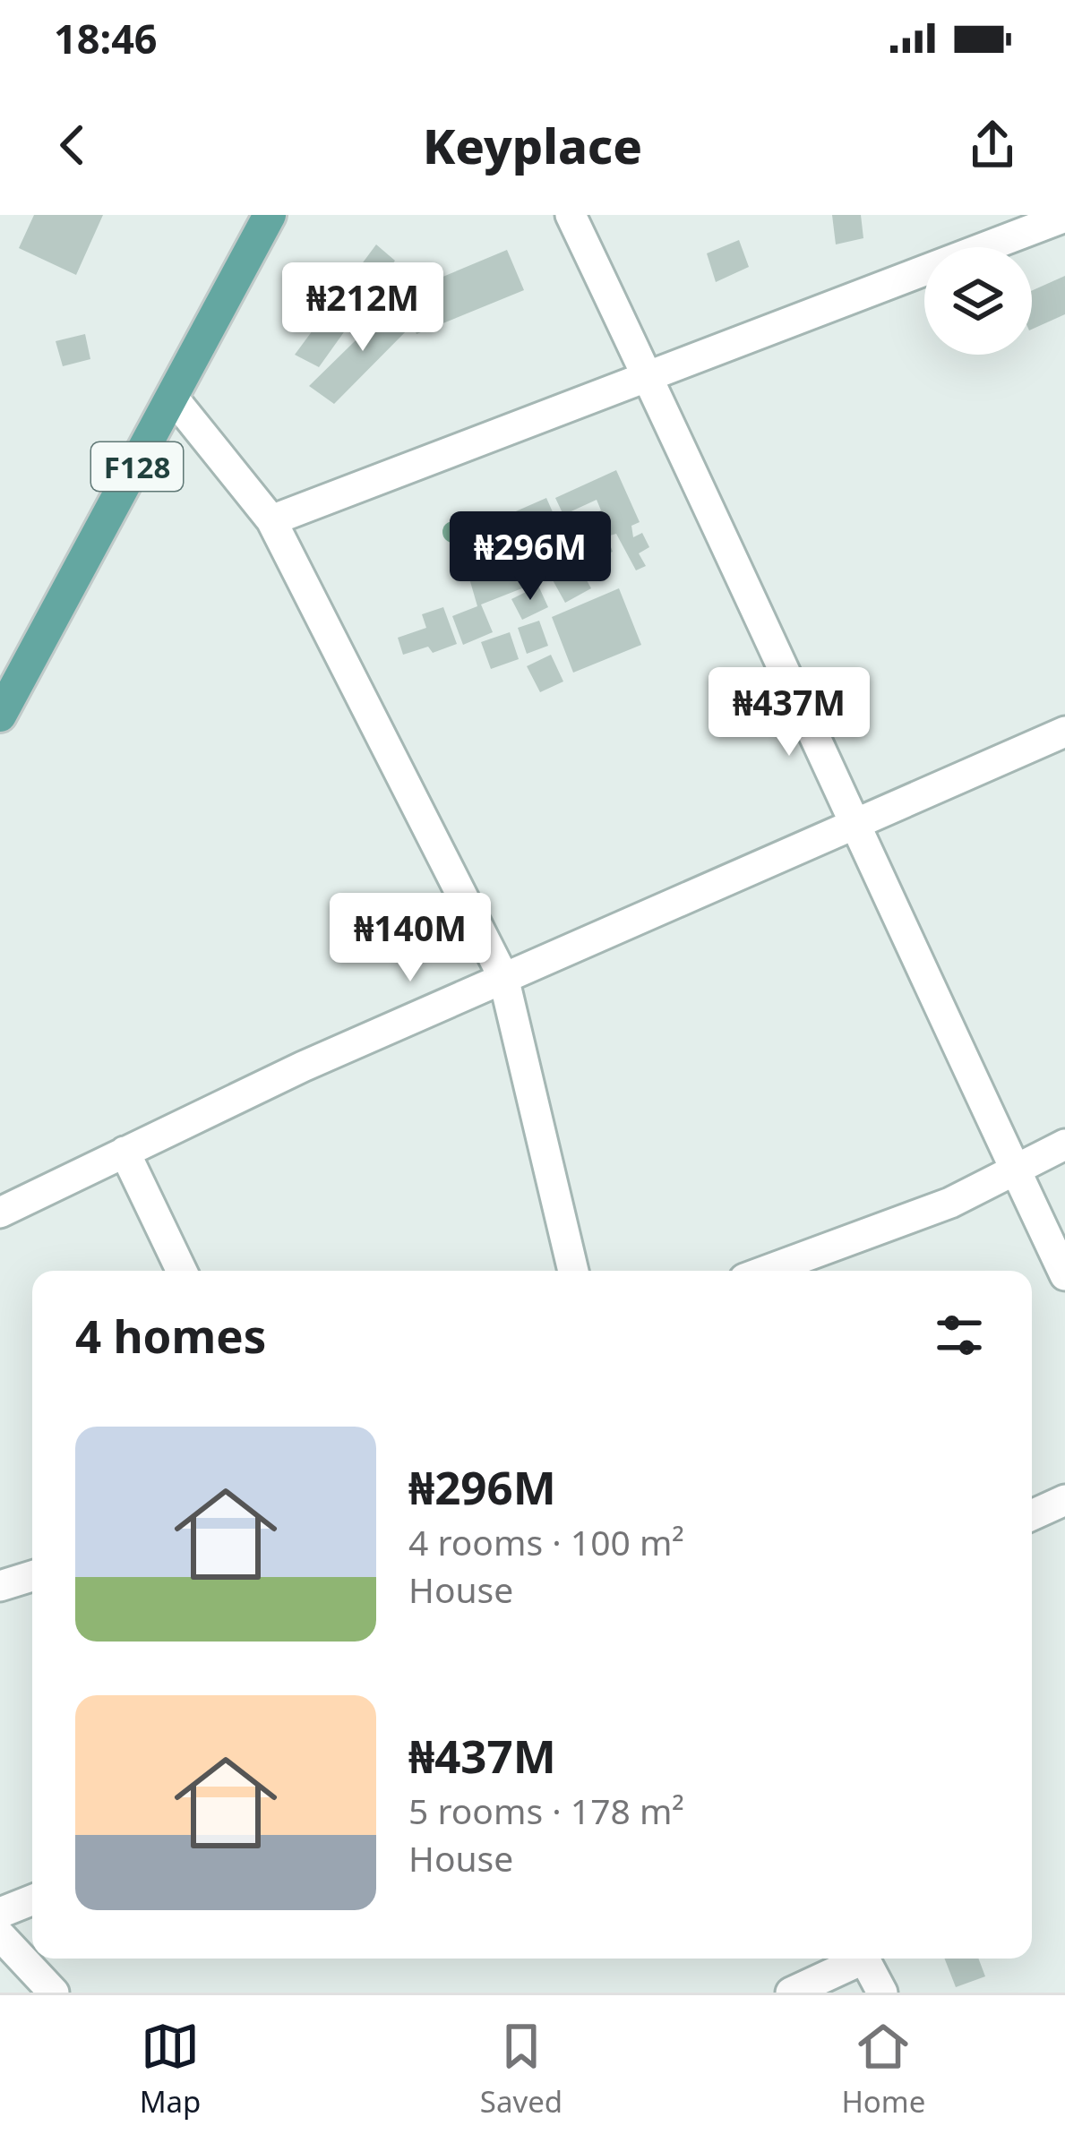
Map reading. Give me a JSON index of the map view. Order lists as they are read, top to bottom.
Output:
{
  "streets": {
    "main road": ["F128"]
  },
  "page": {
    "status": "18:46",
    "header": "Keyplace",
    "price": [
      "₦212M",
      "₦296M",
      "₦437M",
      "₦140M"
    ],
    "heading": "4 homes",
    "list": [
      {
        "name": "₦296M",
        "note": "4 rooms · 100 m² · House"
      },
      {
        "name": "₦437M",
        "note": "5 rooms · 178 m² · House"
      }
    ],
    "tabs": ["Map", "Saved", "Home"]
  }
}
